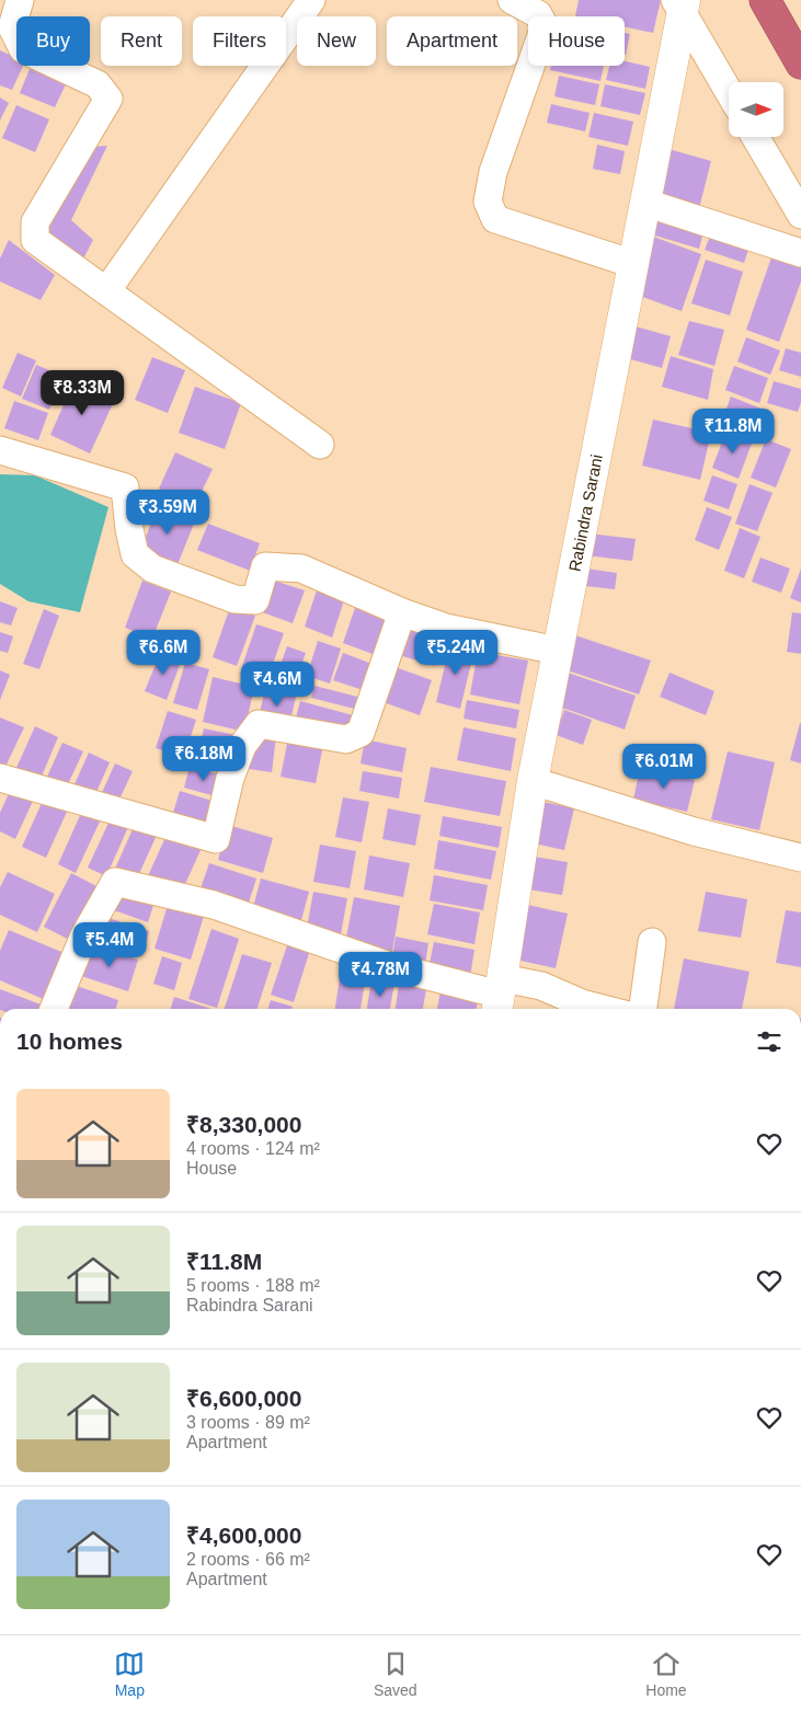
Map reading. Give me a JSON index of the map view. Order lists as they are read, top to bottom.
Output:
{
  "streets": {
    "street": ["Rabindra Sarani"]
  },
  "north": "right",
  "page": {
    "chip": [
      "Buy",
      "Rent",
      "Filters",
      "New",
      "Apartment",
      "House"
    ],
    "price": [
      "₹8.33M",
      "₹11.8M",
      "₹3.59M",
      "₹6.6M",
      "₹5.24M",
      "₹4.6M",
      "₹6.18M",
      "₹6.01M",
      "₹5.4M",
      "₹4.78M"
    ],
    "heading": "10 homes",
    "list": [
      {
        "name": "₹8,330,000",
        "note": "4 rooms · 124 m² · House"
      },
      {
        "name": "₹11.8M",
        "note": "5 rooms · 188 m² · Rabindra Sarani"
      },
      {
        "name": "₹6,600,000",
        "note": "3 rooms · 89 m² · Apartment"
      },
      {
        "name": "₹4,600,000",
        "note": "2 rooms · 66 m² · Apartment"
      }
    ],
    "tabs": ["Map", "Saved", "Home"]
  }
}
